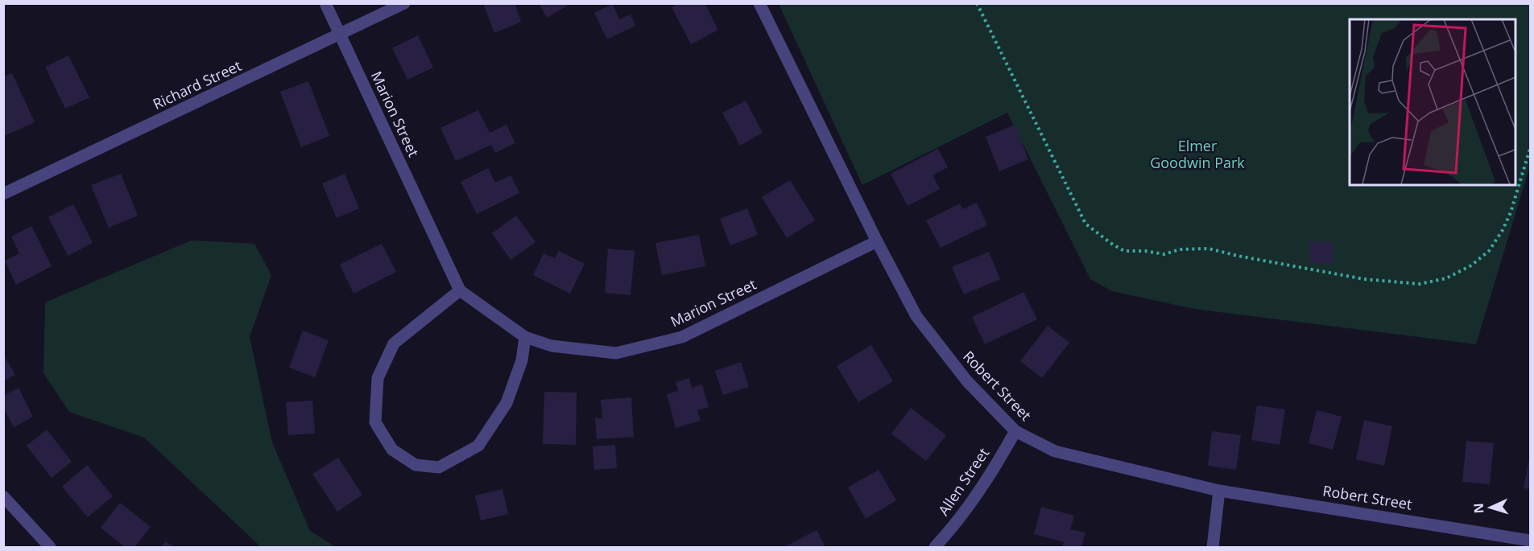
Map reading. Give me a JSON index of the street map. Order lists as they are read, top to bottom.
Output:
{
  "streets": {
    "street": [
      "Richard Street",
      "Marion Street",
      "Robert Street",
      "Allen Street"
    ]
  },
  "crossings": [
    ["Richard Street", "Marion Street"],
    ["Marion Street", "Robert Street"],
    ["Robert Street", "Allen Street"]
  ],
  "parks": ["Elmer Goodwin Park"],
  "north": "left"
}
